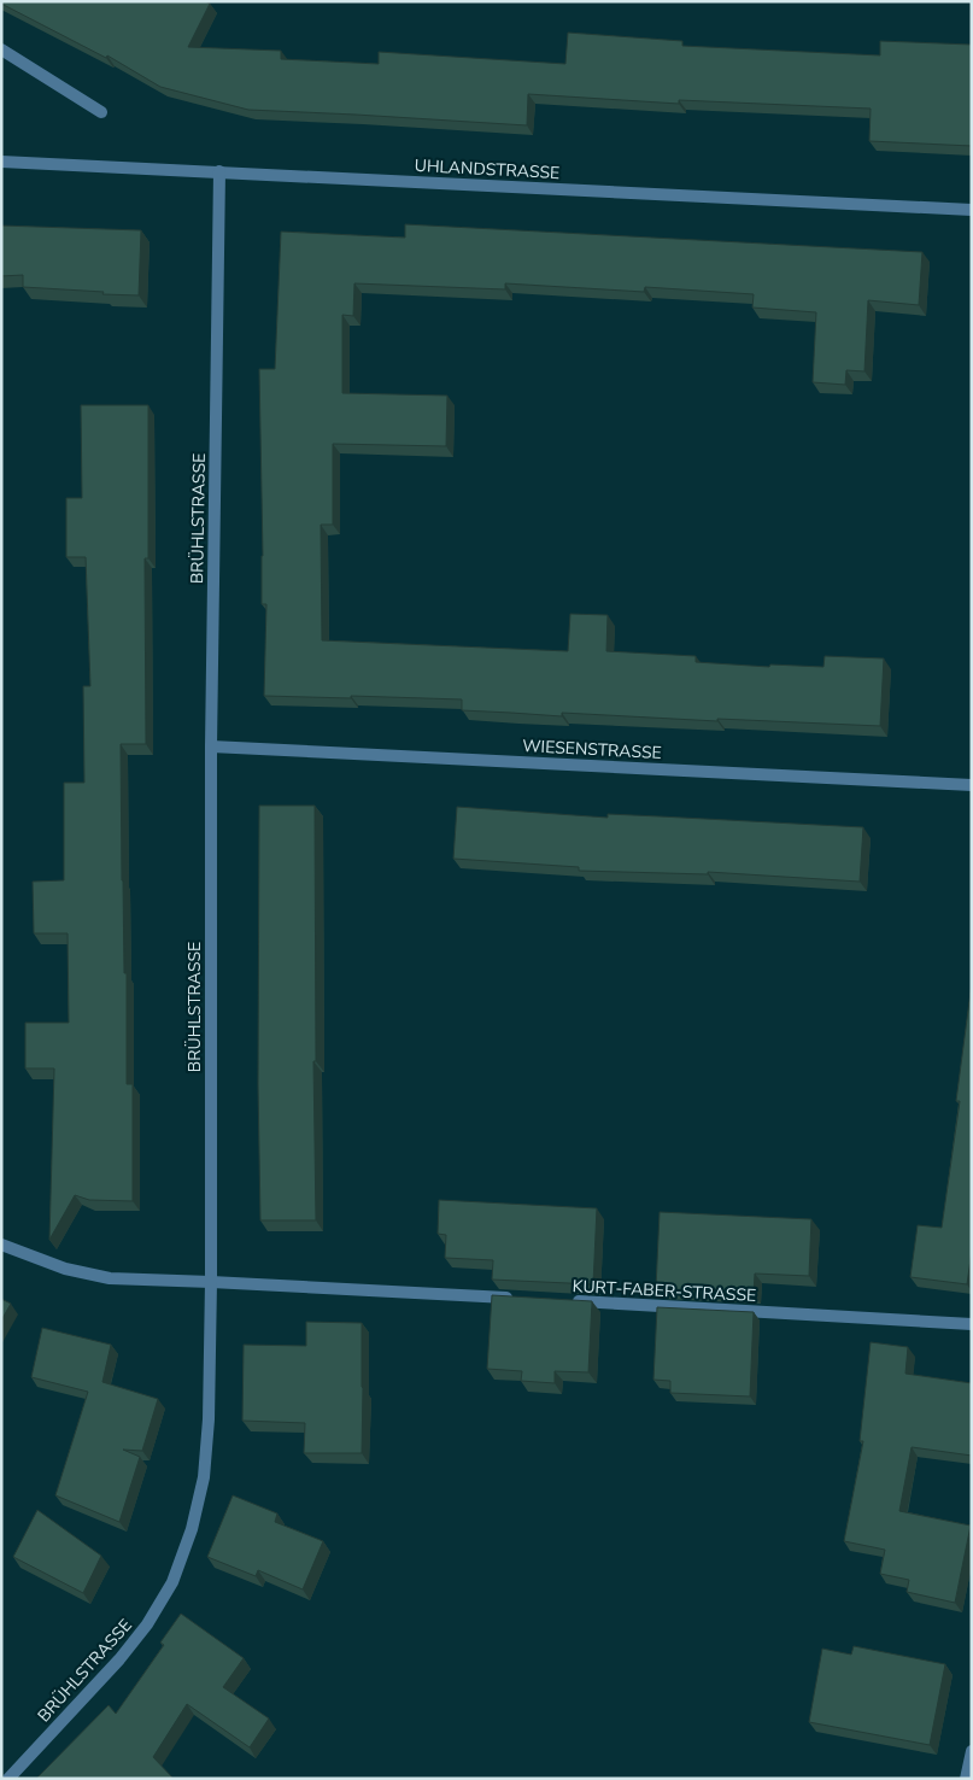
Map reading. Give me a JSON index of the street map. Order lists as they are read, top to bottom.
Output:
{
  "streets": {
    "street": [
      "UHLANDSTRASSE",
      "BRÜHLSTRASSE",
      "WIESENSTRASSE",
      "KURT-FABER-STRASSE"
    ]
  },
  "crossings": [
    ["UHLANDSTRASSE", "BRÜHLSTRASSE"],
    ["BRÜHLSTRASSE", "WIESENSTRASSE"]
  ]
}
